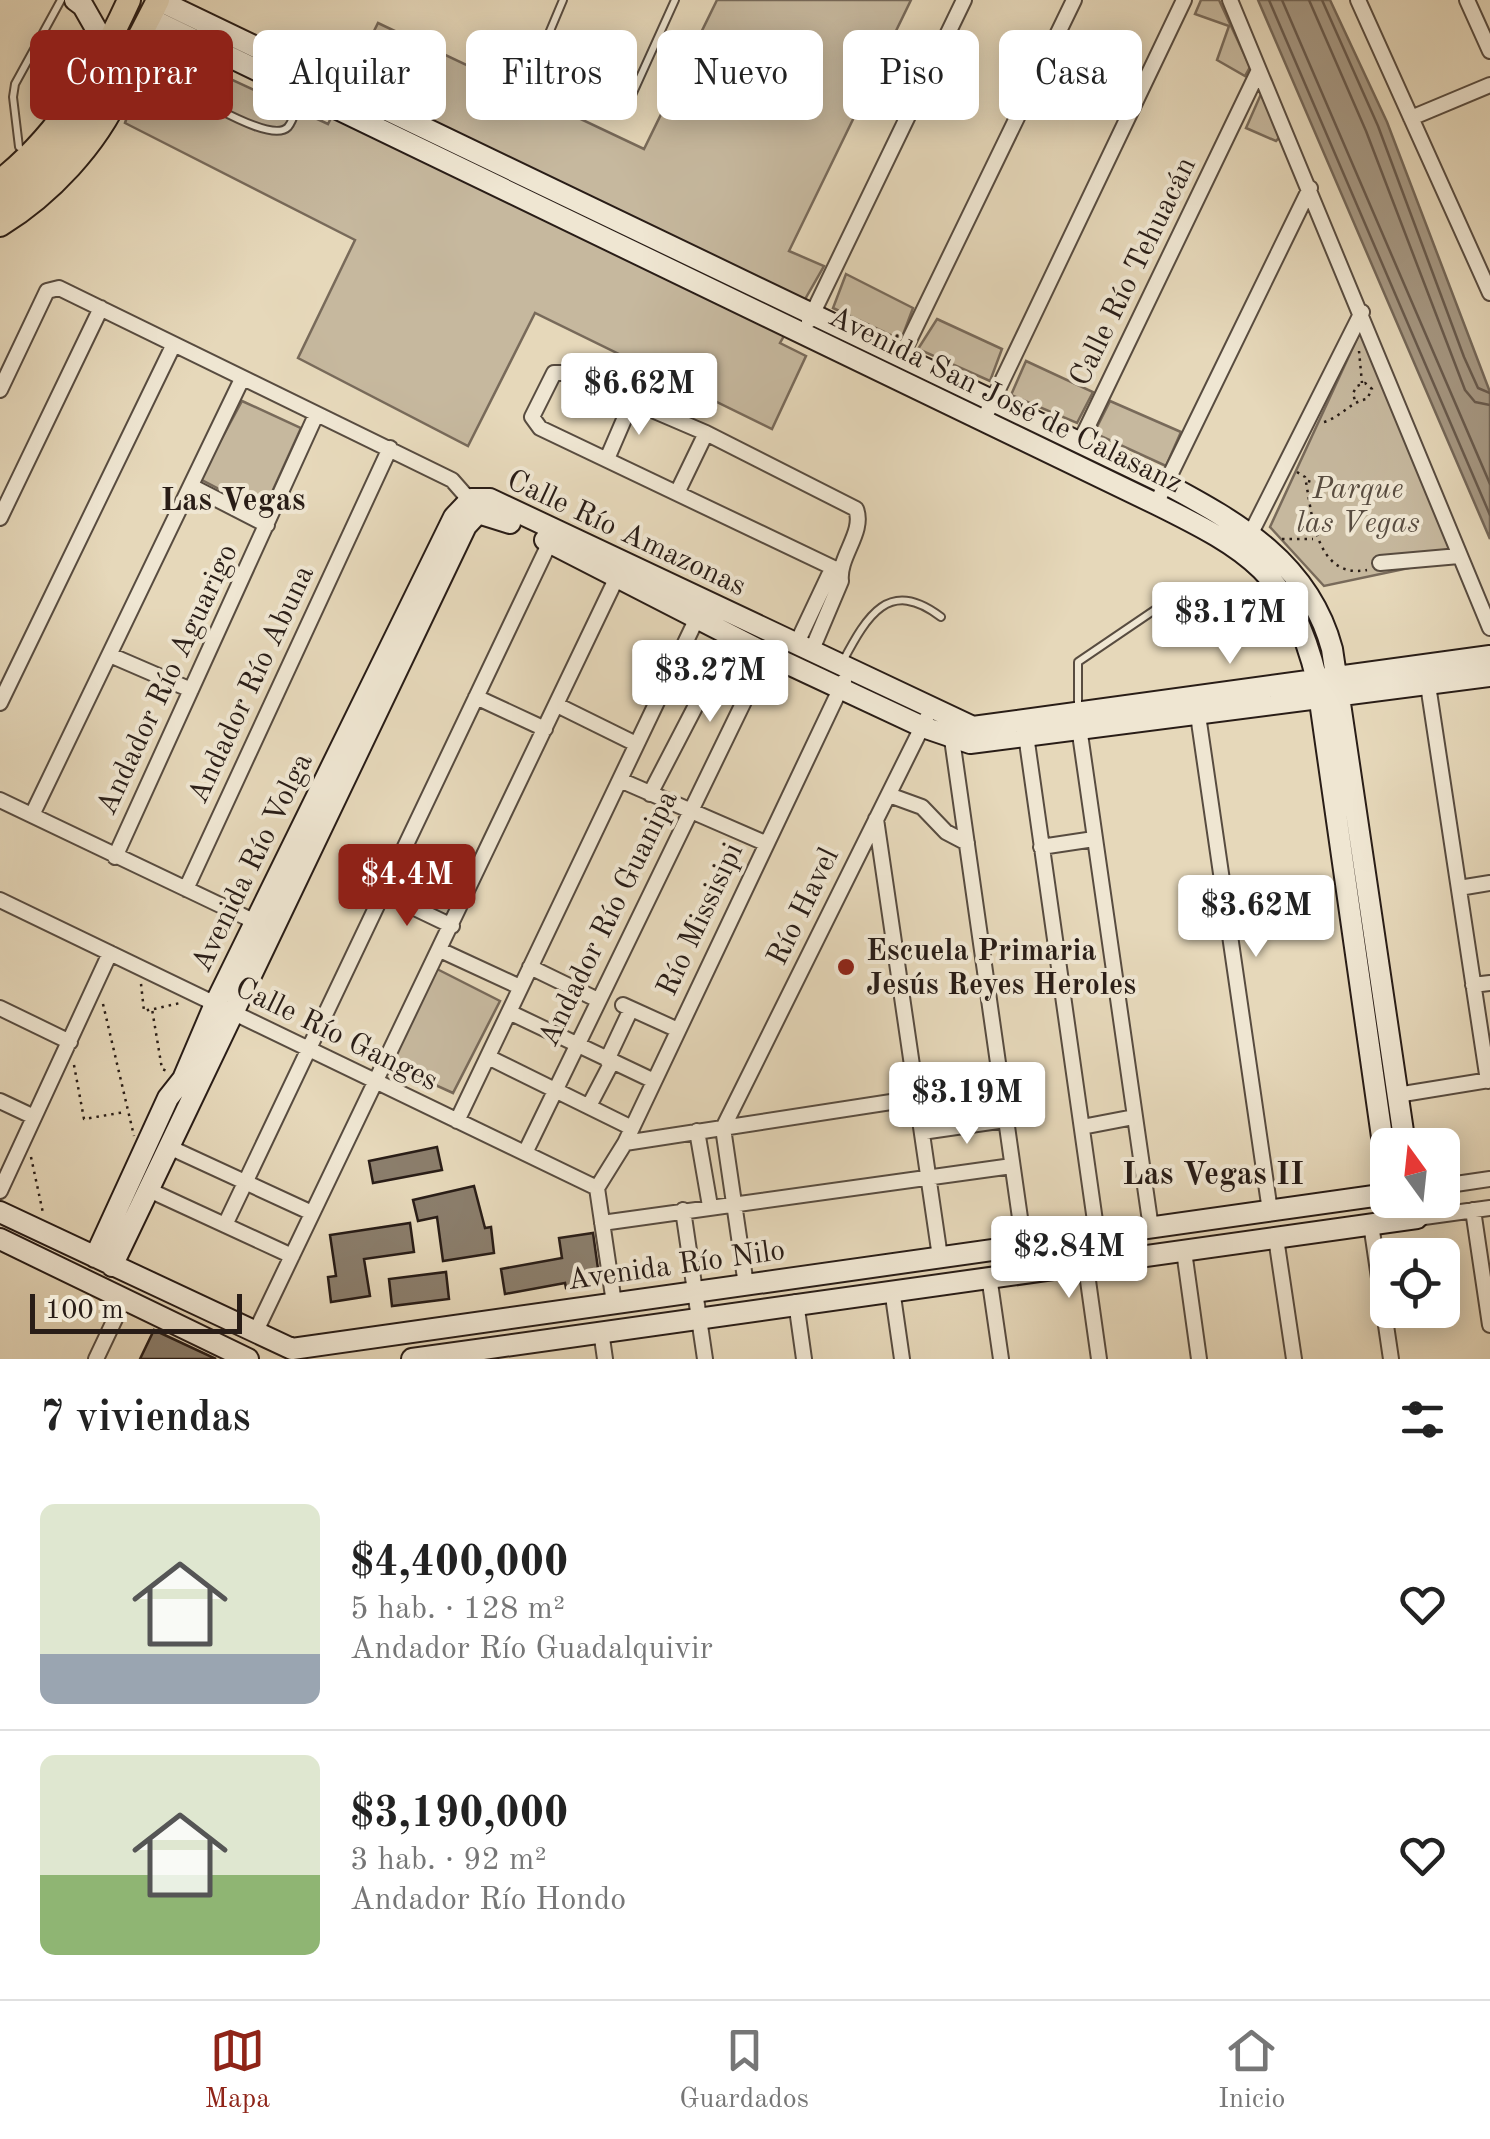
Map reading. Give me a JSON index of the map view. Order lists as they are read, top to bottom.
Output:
{
  "streets": {
    "street": [
      "Calle Río Tehuacán",
      "Avenida San José de Calasanz",
      "Calle Río Amazonas",
      "Andador Río Aguarigo",
      "Andador Río Abuna",
      "Avenida Río Volga",
      "Río Havel",
      "Andador Río Guanipa",
      "Río Missisipi",
      "Calle Río Ganges",
      "Avenida Río Nilo"
    ]
  },
  "crossings": [
    ["Calle Río Tehuacán", "Avenida San José de Calasanz"],
    ["Calle Río Amazonas", "Andador Río Aguarigo"],
    ["Calle Río Amazonas", "Andador Río Abuna"],
    ["Calle Río Amazonas", "Avenida Río Volga"],
    ["Calle Río Amazonas", "Río Havel"],
    ["Calle Río Amazonas", "Andador Río Guanipa"],
    ["Calle Río Amazonas", "Río Missisipi"],
    ["Avenida Río Volga", "Calle Río Ganges"],
    ["Avenida Río Volga", "Avenida Río Nilo"],
    ["Andador Río Guanipa", "Calle Río Ganges"],
    ["Río Missisipi", "Calle Río Ganges"]
  ],
  "districts": ["Las Vegas", "Las Vegas II"],
  "parks": ["Parque las Vegas"],
  "places": ["Escuela Primaria Jesús Reyes Heroles"],
  "scale_bar": "100 m",
  "north": "top",
  "page": {
    "chip": [
      "Comprar",
      "Alquilar",
      "Filtros",
      "Nuevo",
      "Piso",
      "Casa"
    ],
    "price": [
      "$6.62M",
      "$3.17M",
      "$3.27M",
      "$4.4M",
      "$3.62M",
      "$3.19M",
      "$2.84M"
    ],
    "scale": "100 m",
    "heading": "7 viviendas",
    "list": [
      {
        "name": "$4,400,000",
        "note": "5 hab. · 128 m² · Andador Río Guadalquivir"
      },
      {
        "name": "$3,190,000",
        "note": "3 hab. · 92 m² · Andador Río Hondo"
      }
    ],
    "tabs": ["Mapa", "Guardados", "Inicio"]
  }
}
